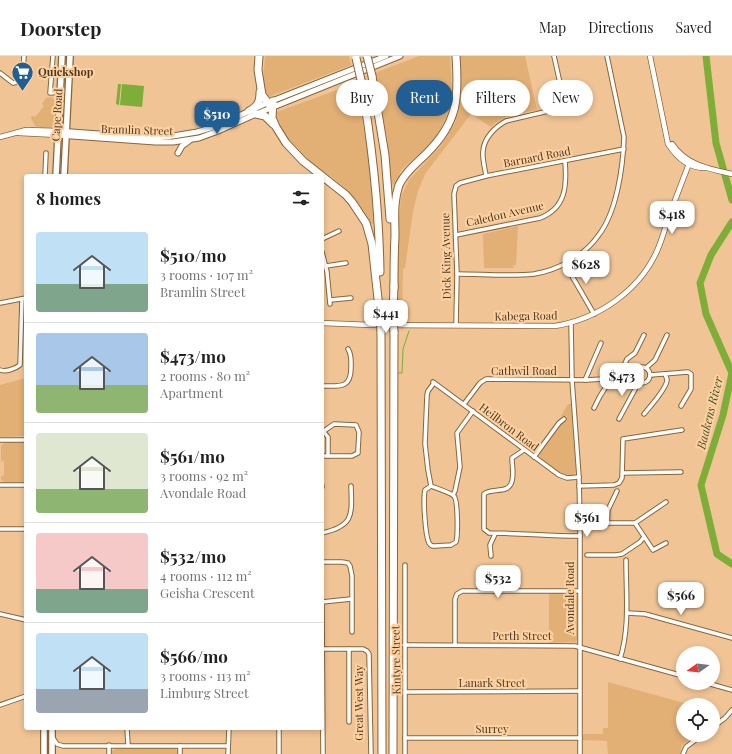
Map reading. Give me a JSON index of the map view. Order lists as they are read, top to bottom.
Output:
{
  "streets": {
    "main road": ["Cape Road", "Bramlin Street"],
    "street": [
      "Barnard Road",
      "Caledon Avenue",
      "Dick King Avenue",
      "Kabega Road",
      "Cathwil Road",
      "Heilbron Road",
      "Avondale Road",
      "Perth Street",
      "Kintyre Street",
      "Lanark Street",
      "Great West Way",
      "Surrey"
    ]
  },
  "crossings": [
    ["Cape Road", "Bramlin Street"],
    ["Barnard Road", "Caledon Avenue"],
    ["Barnard Road", "Dick King Avenue"],
    ["Caledon Avenue", "Dick King Avenue"],
    ["Dick King Avenue", "Kabega Road"],
    ["Kabega Road", "Avondale Road"],
    ["Cathwil Road", "Heilbron Road"],
    ["Cathwil Road", "Avondale Road"],
    ["Heilbron Road", "Avondale Road"],
    ["Avondale Road", "Perth Street"],
    ["Avondale Road", "Lanark Street"],
    ["Avondale Road", "Surrey"],
    ["Perth Street", "Kintyre Street"],
    ["Kintyre Street", "Lanark Street"],
    ["Kintyre Street", "Surrey"]
  ],
  "water": ["Baakens River"],
  "places": {
    "supermarket": ["Quickshop"]
  },
  "north": "left",
  "page": {
    "header": "Doorstep",
    "nav": ["Map", "Directions", "Saved"],
    "chip": [
      "Buy",
      "Rent",
      "Filters",
      "New"
    ],
    "price": [
      "$510",
      "$418",
      "$628",
      "$441",
      "$473",
      "$561",
      "$532",
      "$566"
    ],
    "heading": "8 homes",
    "list": [
      {
        "name": "$510/mo",
        "note": "3 rooms · 107 m² · Bramlin Street"
      },
      {
        "name": "$473/mo",
        "note": "2 rooms · 80 m² · Apartment"
      },
      {
        "name": "$561/mo",
        "note": "3 rooms · 92 m² · Avondale Road"
      },
      {
        "name": "$532/mo",
        "note": "4 rooms · 112 m² · Geisha Crescent"
      },
      {
        "name": "$566/mo",
        "note": "3 rooms · 113 m² · Limburg Street"
      }
    ]
  }
}
